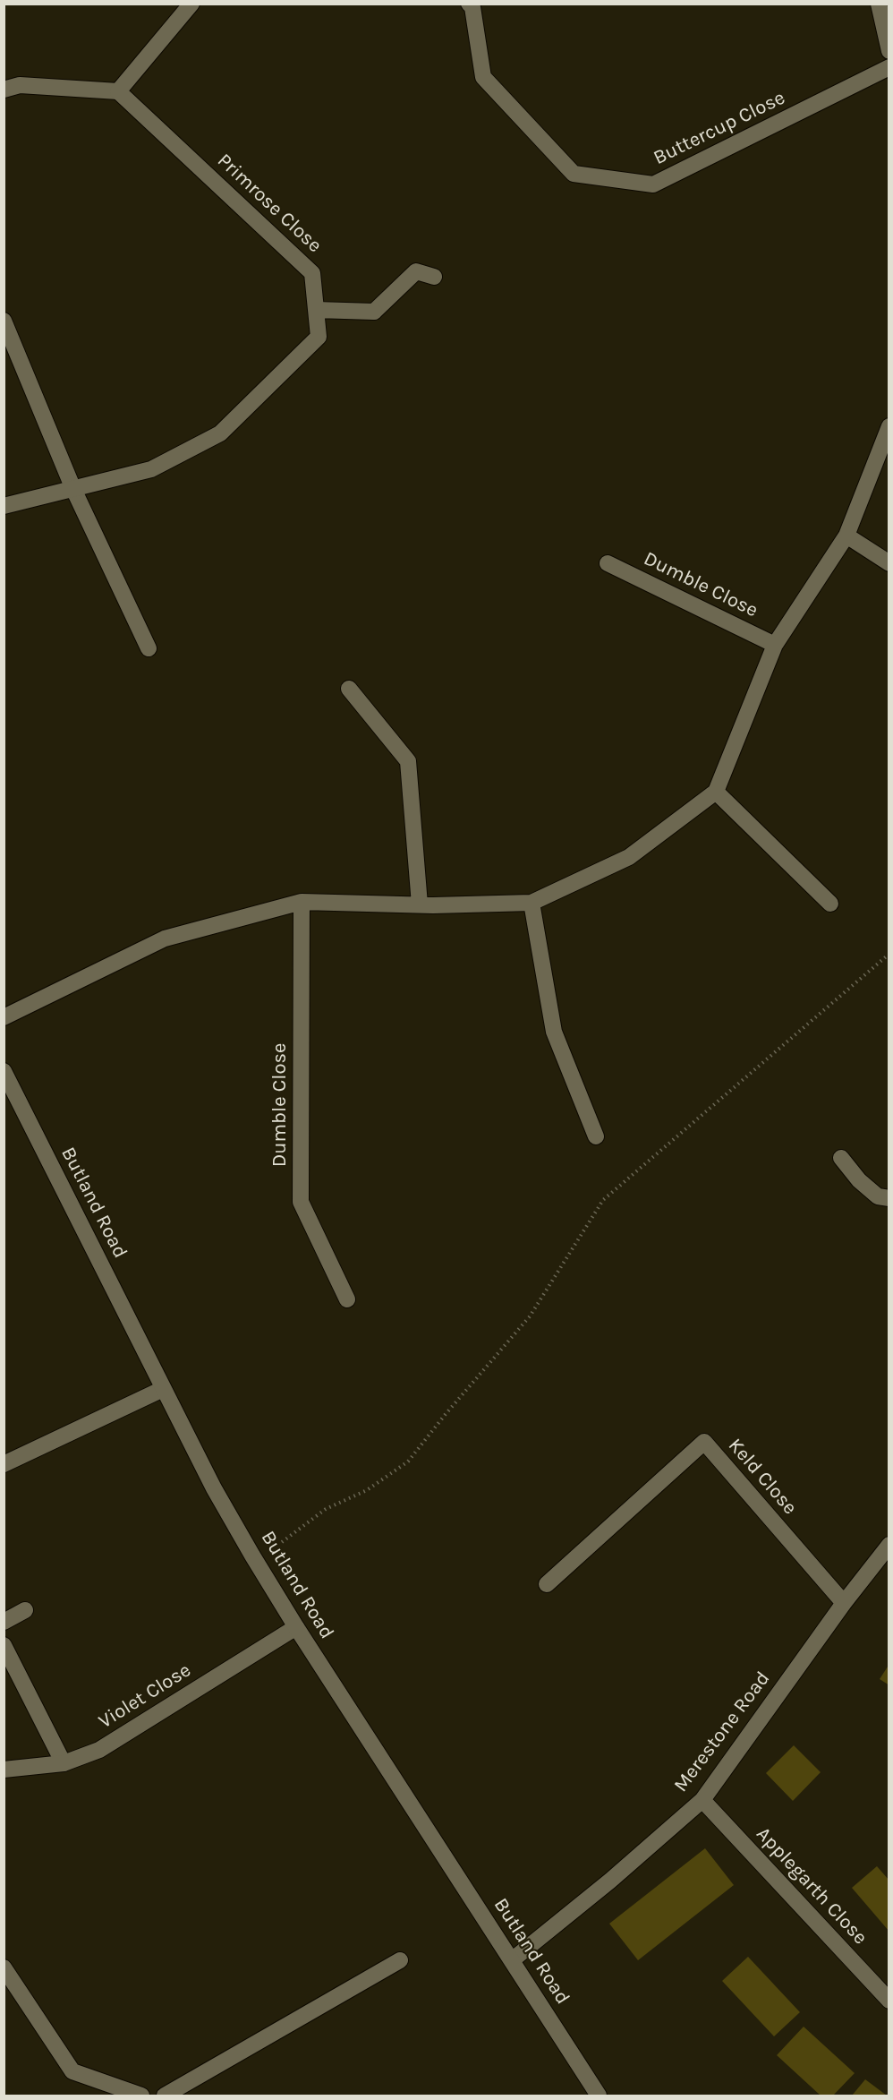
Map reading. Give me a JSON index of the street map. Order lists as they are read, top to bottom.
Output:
{
  "streets": {
    "street": [
      "Buttercup Close",
      "Primrose Close",
      "Dumble Close",
      "Butland Road",
      "Keld Close",
      "Violet Close",
      "Merestone Road",
      "Applegarth Close"
    ]
  },
  "crossings": [
    ["Butland Road", "Violet Close"],
    ["Butland Road", "Merestone Road"],
    ["Keld Close", "Merestone Road"],
    ["Merestone Road", "Applegarth Close"]
  ]
}
